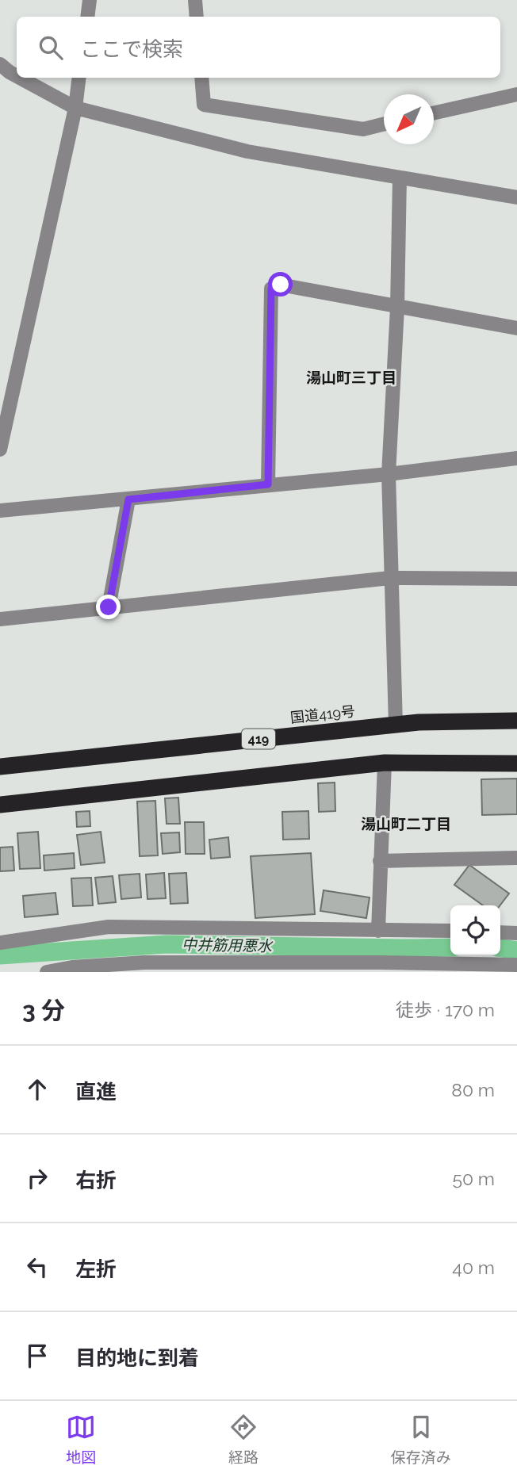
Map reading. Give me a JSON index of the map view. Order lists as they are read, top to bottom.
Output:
{
  "streets": {
    "highway": ["国道419号", "419"]
  },
  "districts": ["湯山町三丁目", "湯山町二丁目"],
  "water": ["中井筋用悪水"],
  "north": "bottom left",
  "page": {
    "search": "ここで検索",
    "heading": ["3 分", "徒歩 · 170 m"],
    "list": [
      ["直進", "80 m"],
      ["右折", "50 m"],
      ["左折", "40 m"],
      "目的地に到着"
    ],
    "nav": ["地図", "経路", "保存済み"]
  }
}
